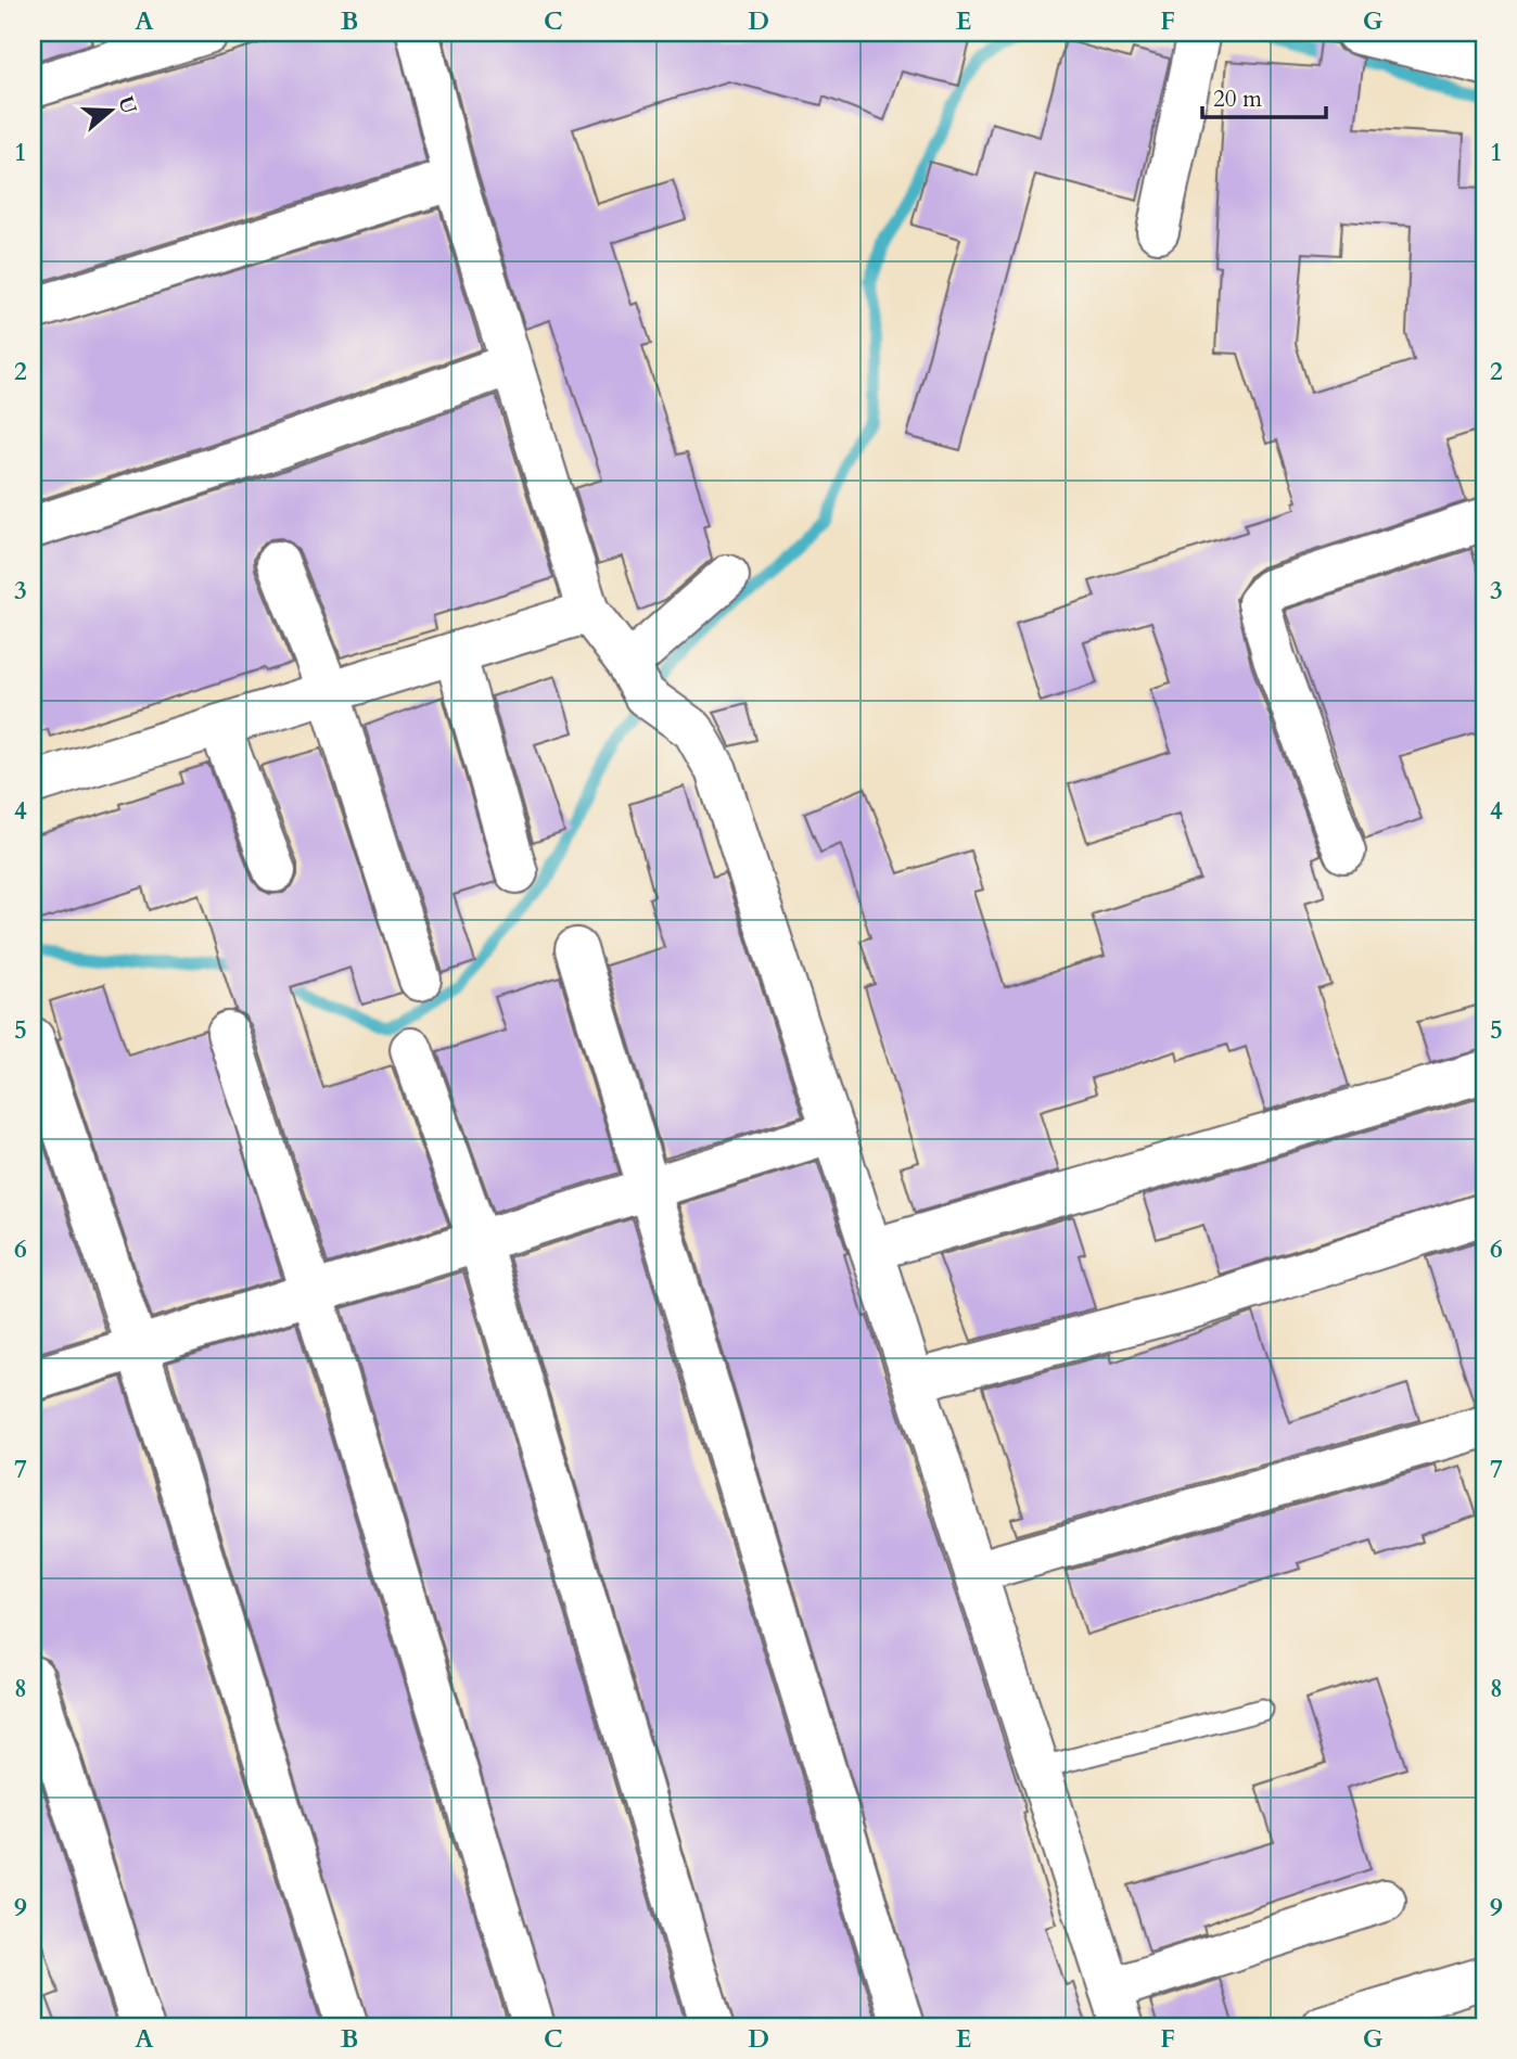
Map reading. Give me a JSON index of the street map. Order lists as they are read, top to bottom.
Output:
{
  "scale_bar": "20 m",
  "north": "right",
  "grid": {
    "columns": [
      "A",
      "B",
      "C",
      "D",
      "E",
      "F",
      "G"
    ],
    "rows": [
      "1",
      "2",
      "3",
      "4",
      "5",
      "6",
      "7",
      "8",
      "9"
    ]
  }
}
